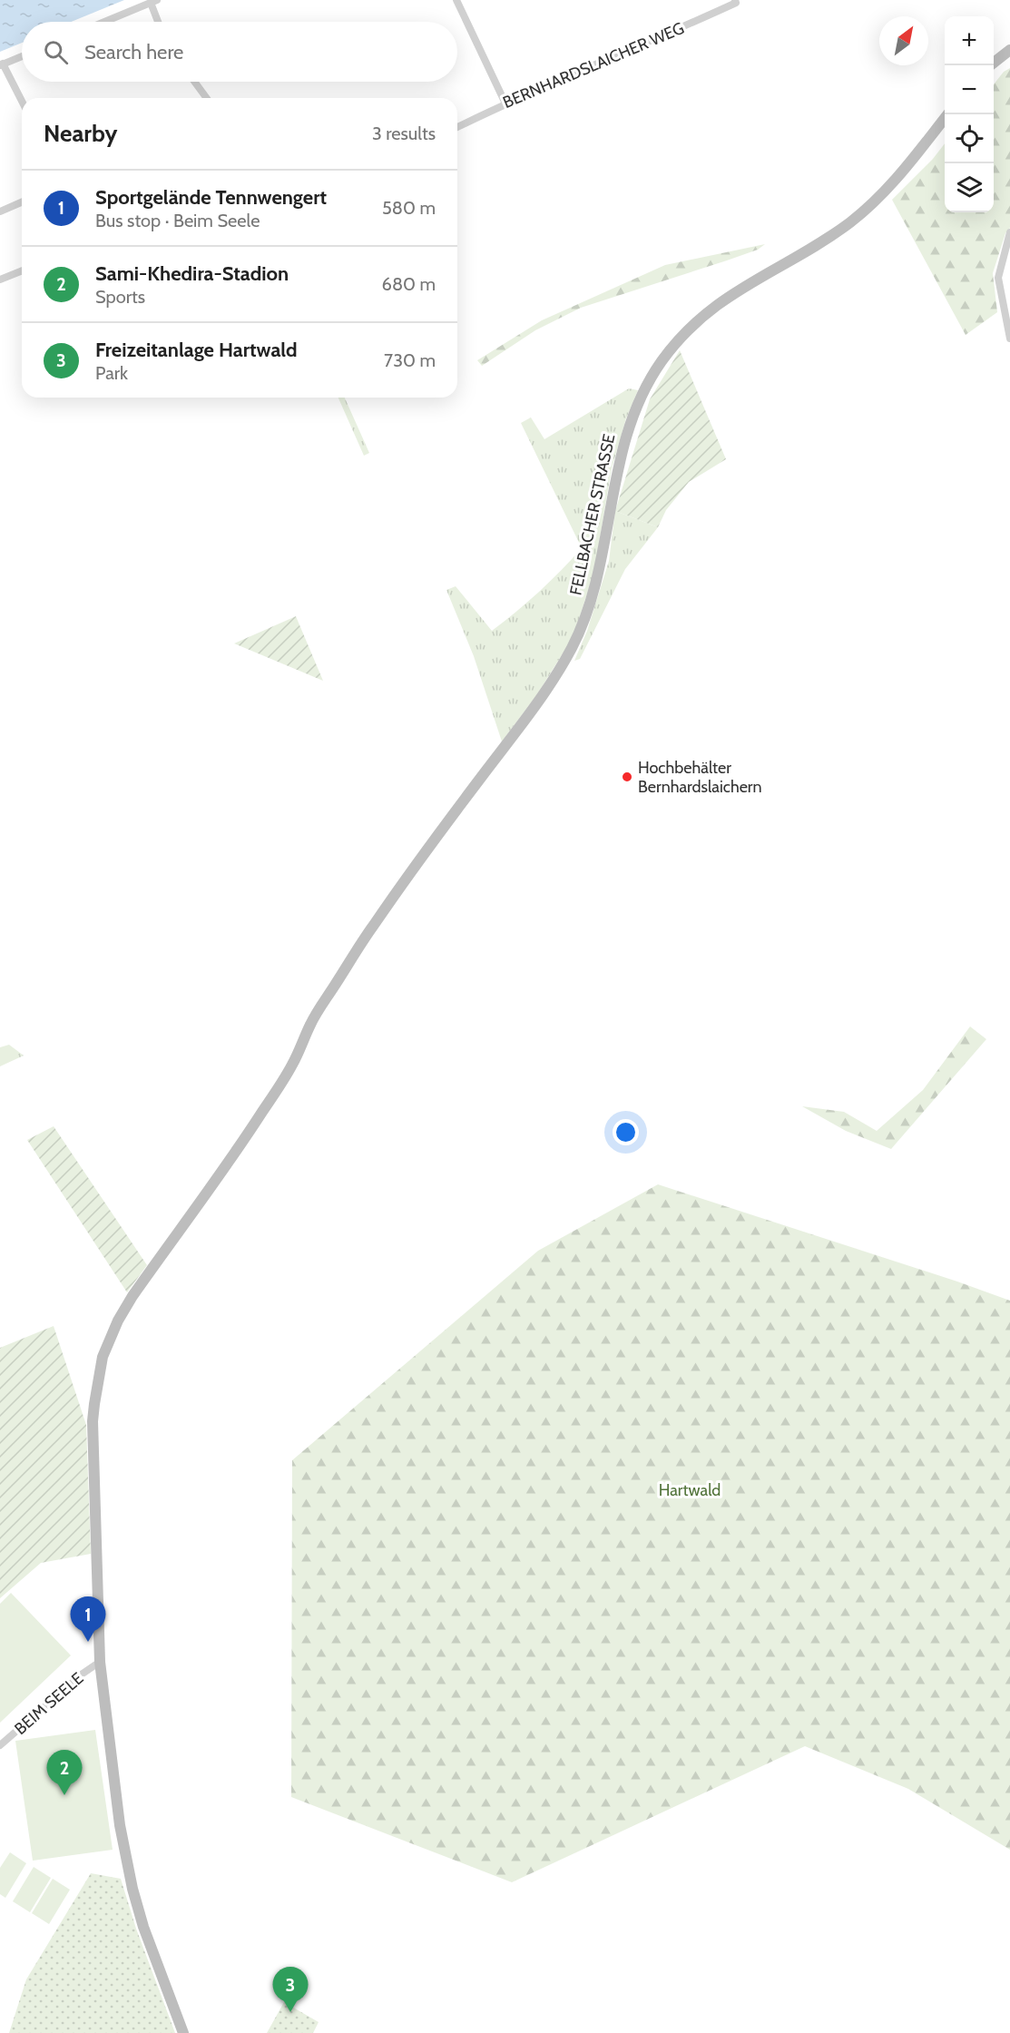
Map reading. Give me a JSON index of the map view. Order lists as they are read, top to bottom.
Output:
{
  "streets": {
    "main road": ["FELLBACHER STRASSE"],
    "street": ["BERNHARDSLAICHER WEG", "BEIM SEELE"]
  },
  "crossings": [
    ["FELLBACHER STRASSE", "BEIM SEELE"]
  ],
  "parks": ["Hartwald"],
  "places": ["Hochbehälter Bernhardslaichern"],
  "north": "top right",
  "page": {
    "map_buttons": ["+", "−"],
    "search": "Search here",
    "heading": ["Nearby", "3 results"],
    "list": [
      {
        "mark": "1",
        "name": "Sportgelände Tennwengert",
        "note": "Bus stop · Beim Seele",
        "value": "580 m"
      },
      {
        "mark": "2",
        "name": "Sami-Khedira-Stadion",
        "note": "Sports",
        "value": "680 m"
      },
      {
        "mark": "3",
        "name": "Freizeitanlage Hartwald",
        "note": "Park",
        "value": "730 m"
      }
    ],
    "pins": ["1", "2", "3"]
  }
}
